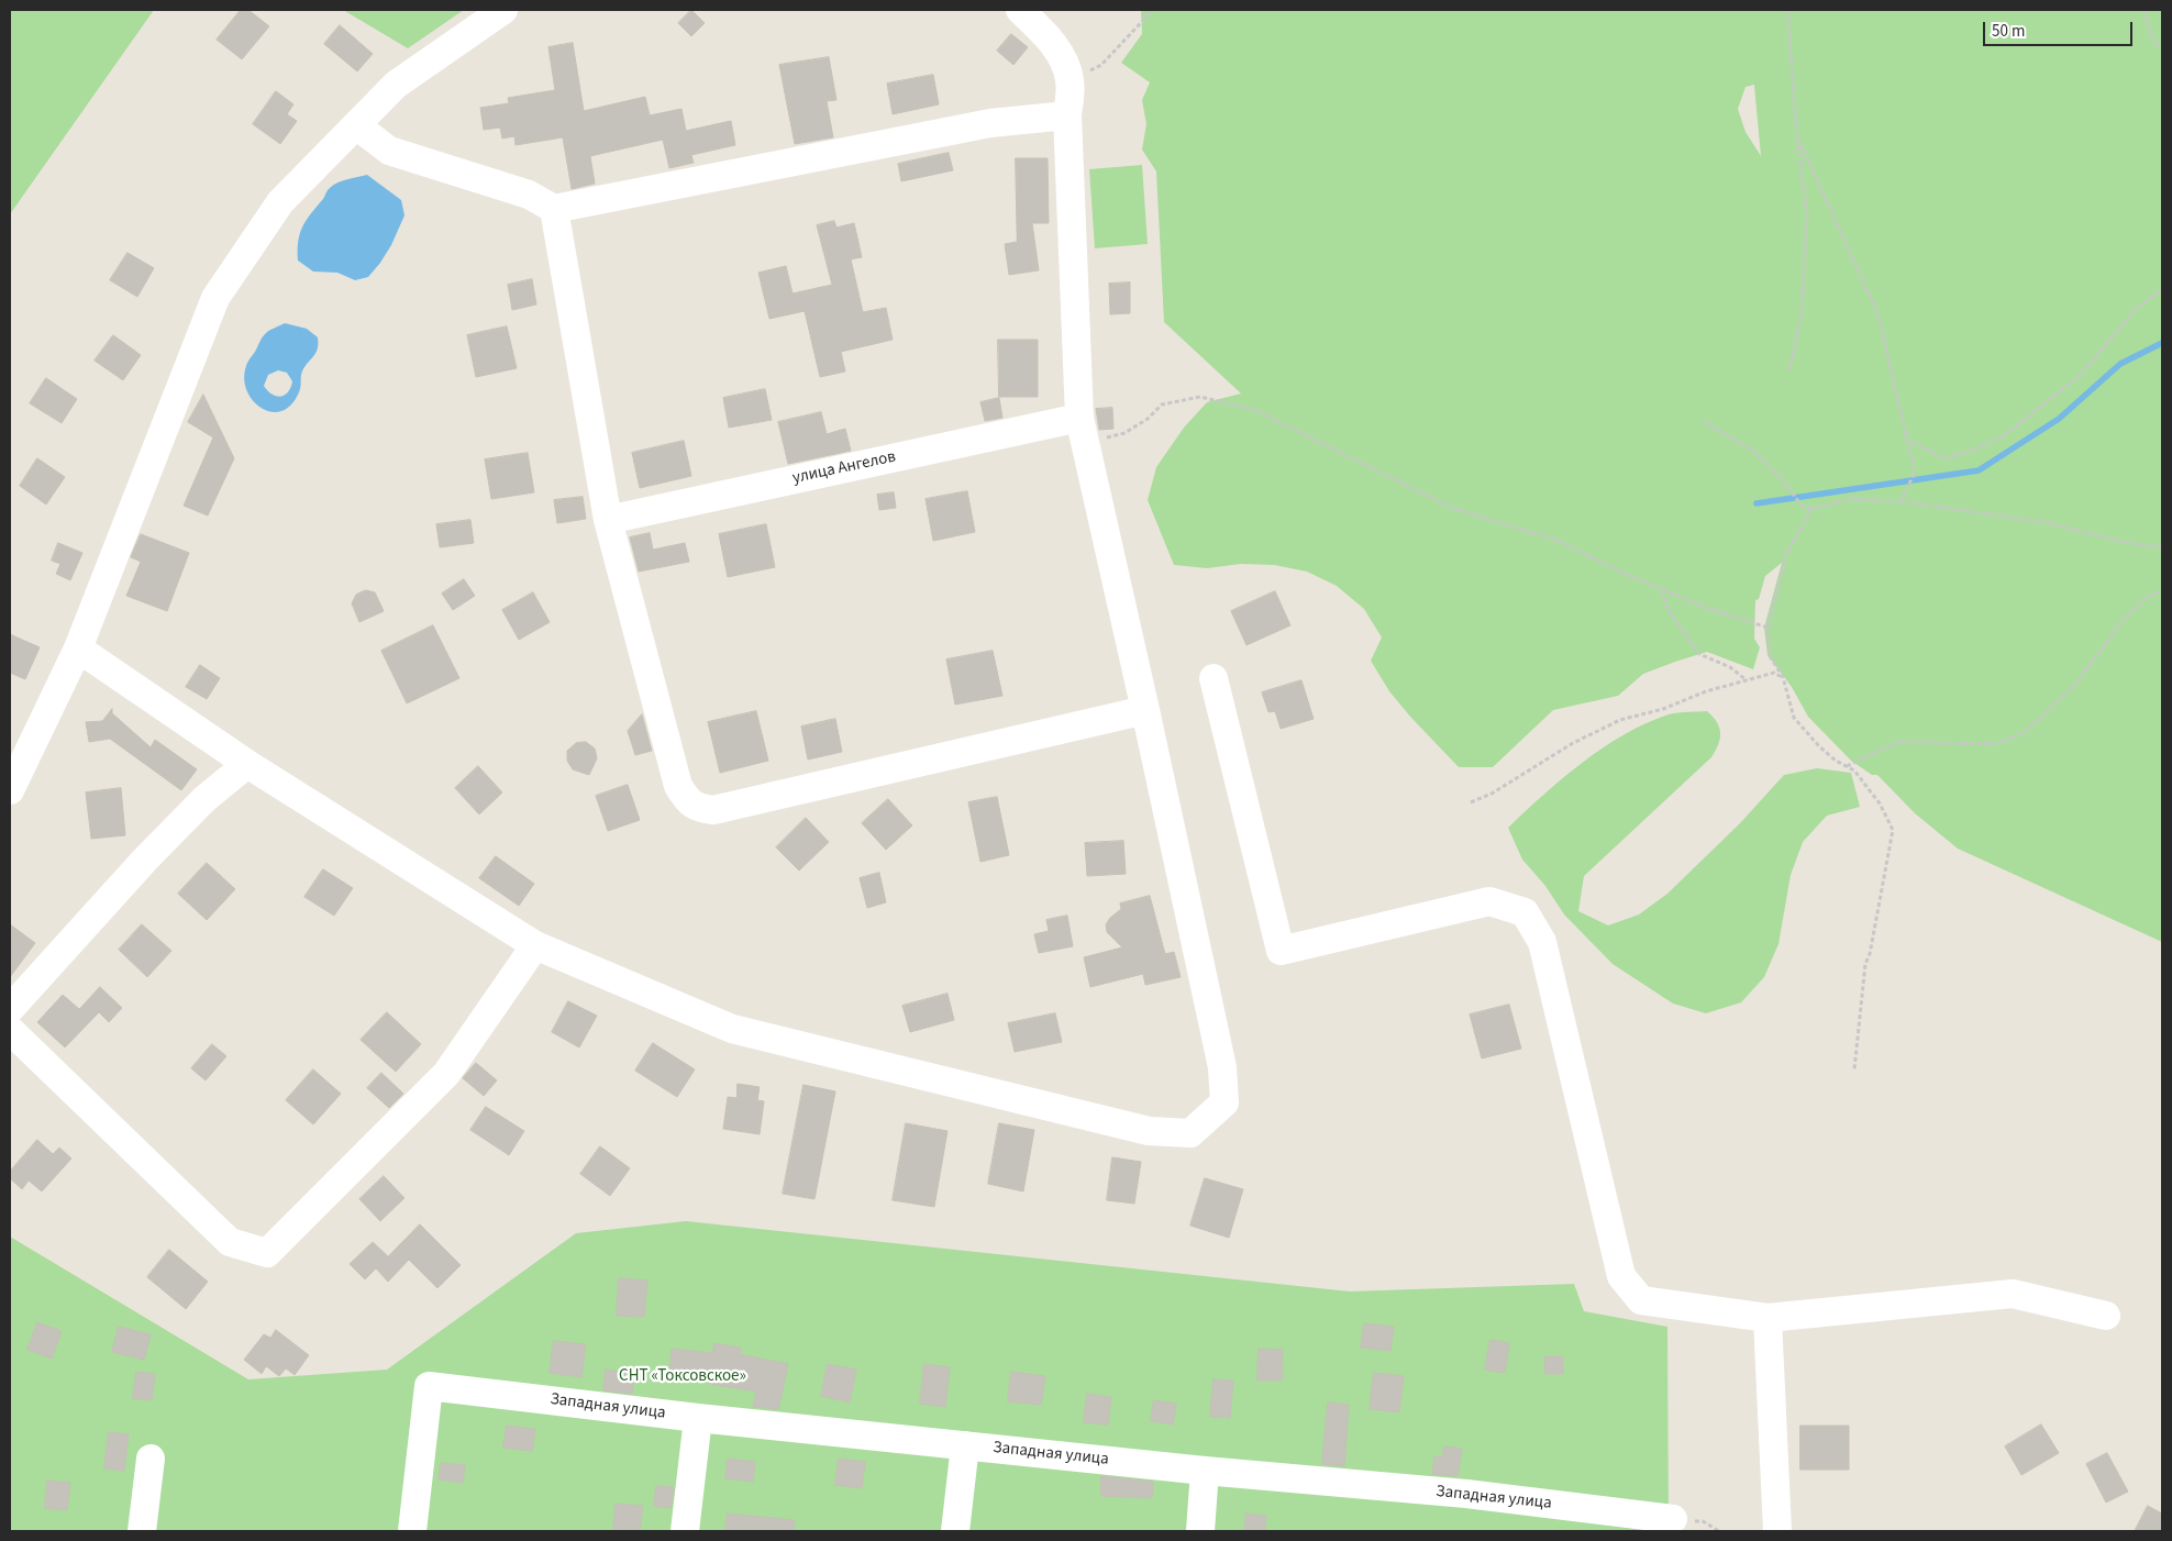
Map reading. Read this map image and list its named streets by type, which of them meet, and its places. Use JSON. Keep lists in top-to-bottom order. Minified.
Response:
{"streets":{"street":["улица Ангелов","Западная улица"]},"parks":["СНТ «Токсовское»"],"scale_bar":"50 m"}
